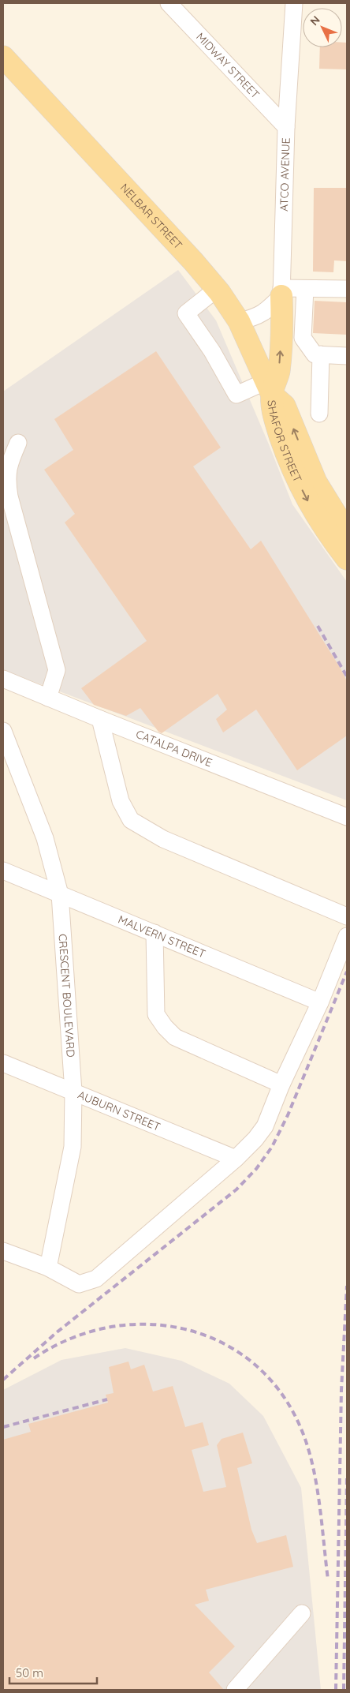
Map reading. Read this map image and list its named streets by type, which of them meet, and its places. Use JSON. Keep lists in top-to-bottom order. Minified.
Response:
{"streets":{"main road":["NELBAR STREET","SHAFOR STREET"],"street":["MIDWAY STREET","ATCO AVENUE","CATALPA DRIVE","MALVERN STREET","CRESCENT BOULEVARD","AUBURN STREET"]},"crossings":[["MIDWAY STREET","ATCO AVENUE"],["NELBAR STREET","SHAFOR STREET"],["MALVERN STREET","CRESCENT BOULEVARD"],["CRESCENT BOULEVARD","AUBURN STREET"]],"scale_bar":"50 m","north":"top left"}
